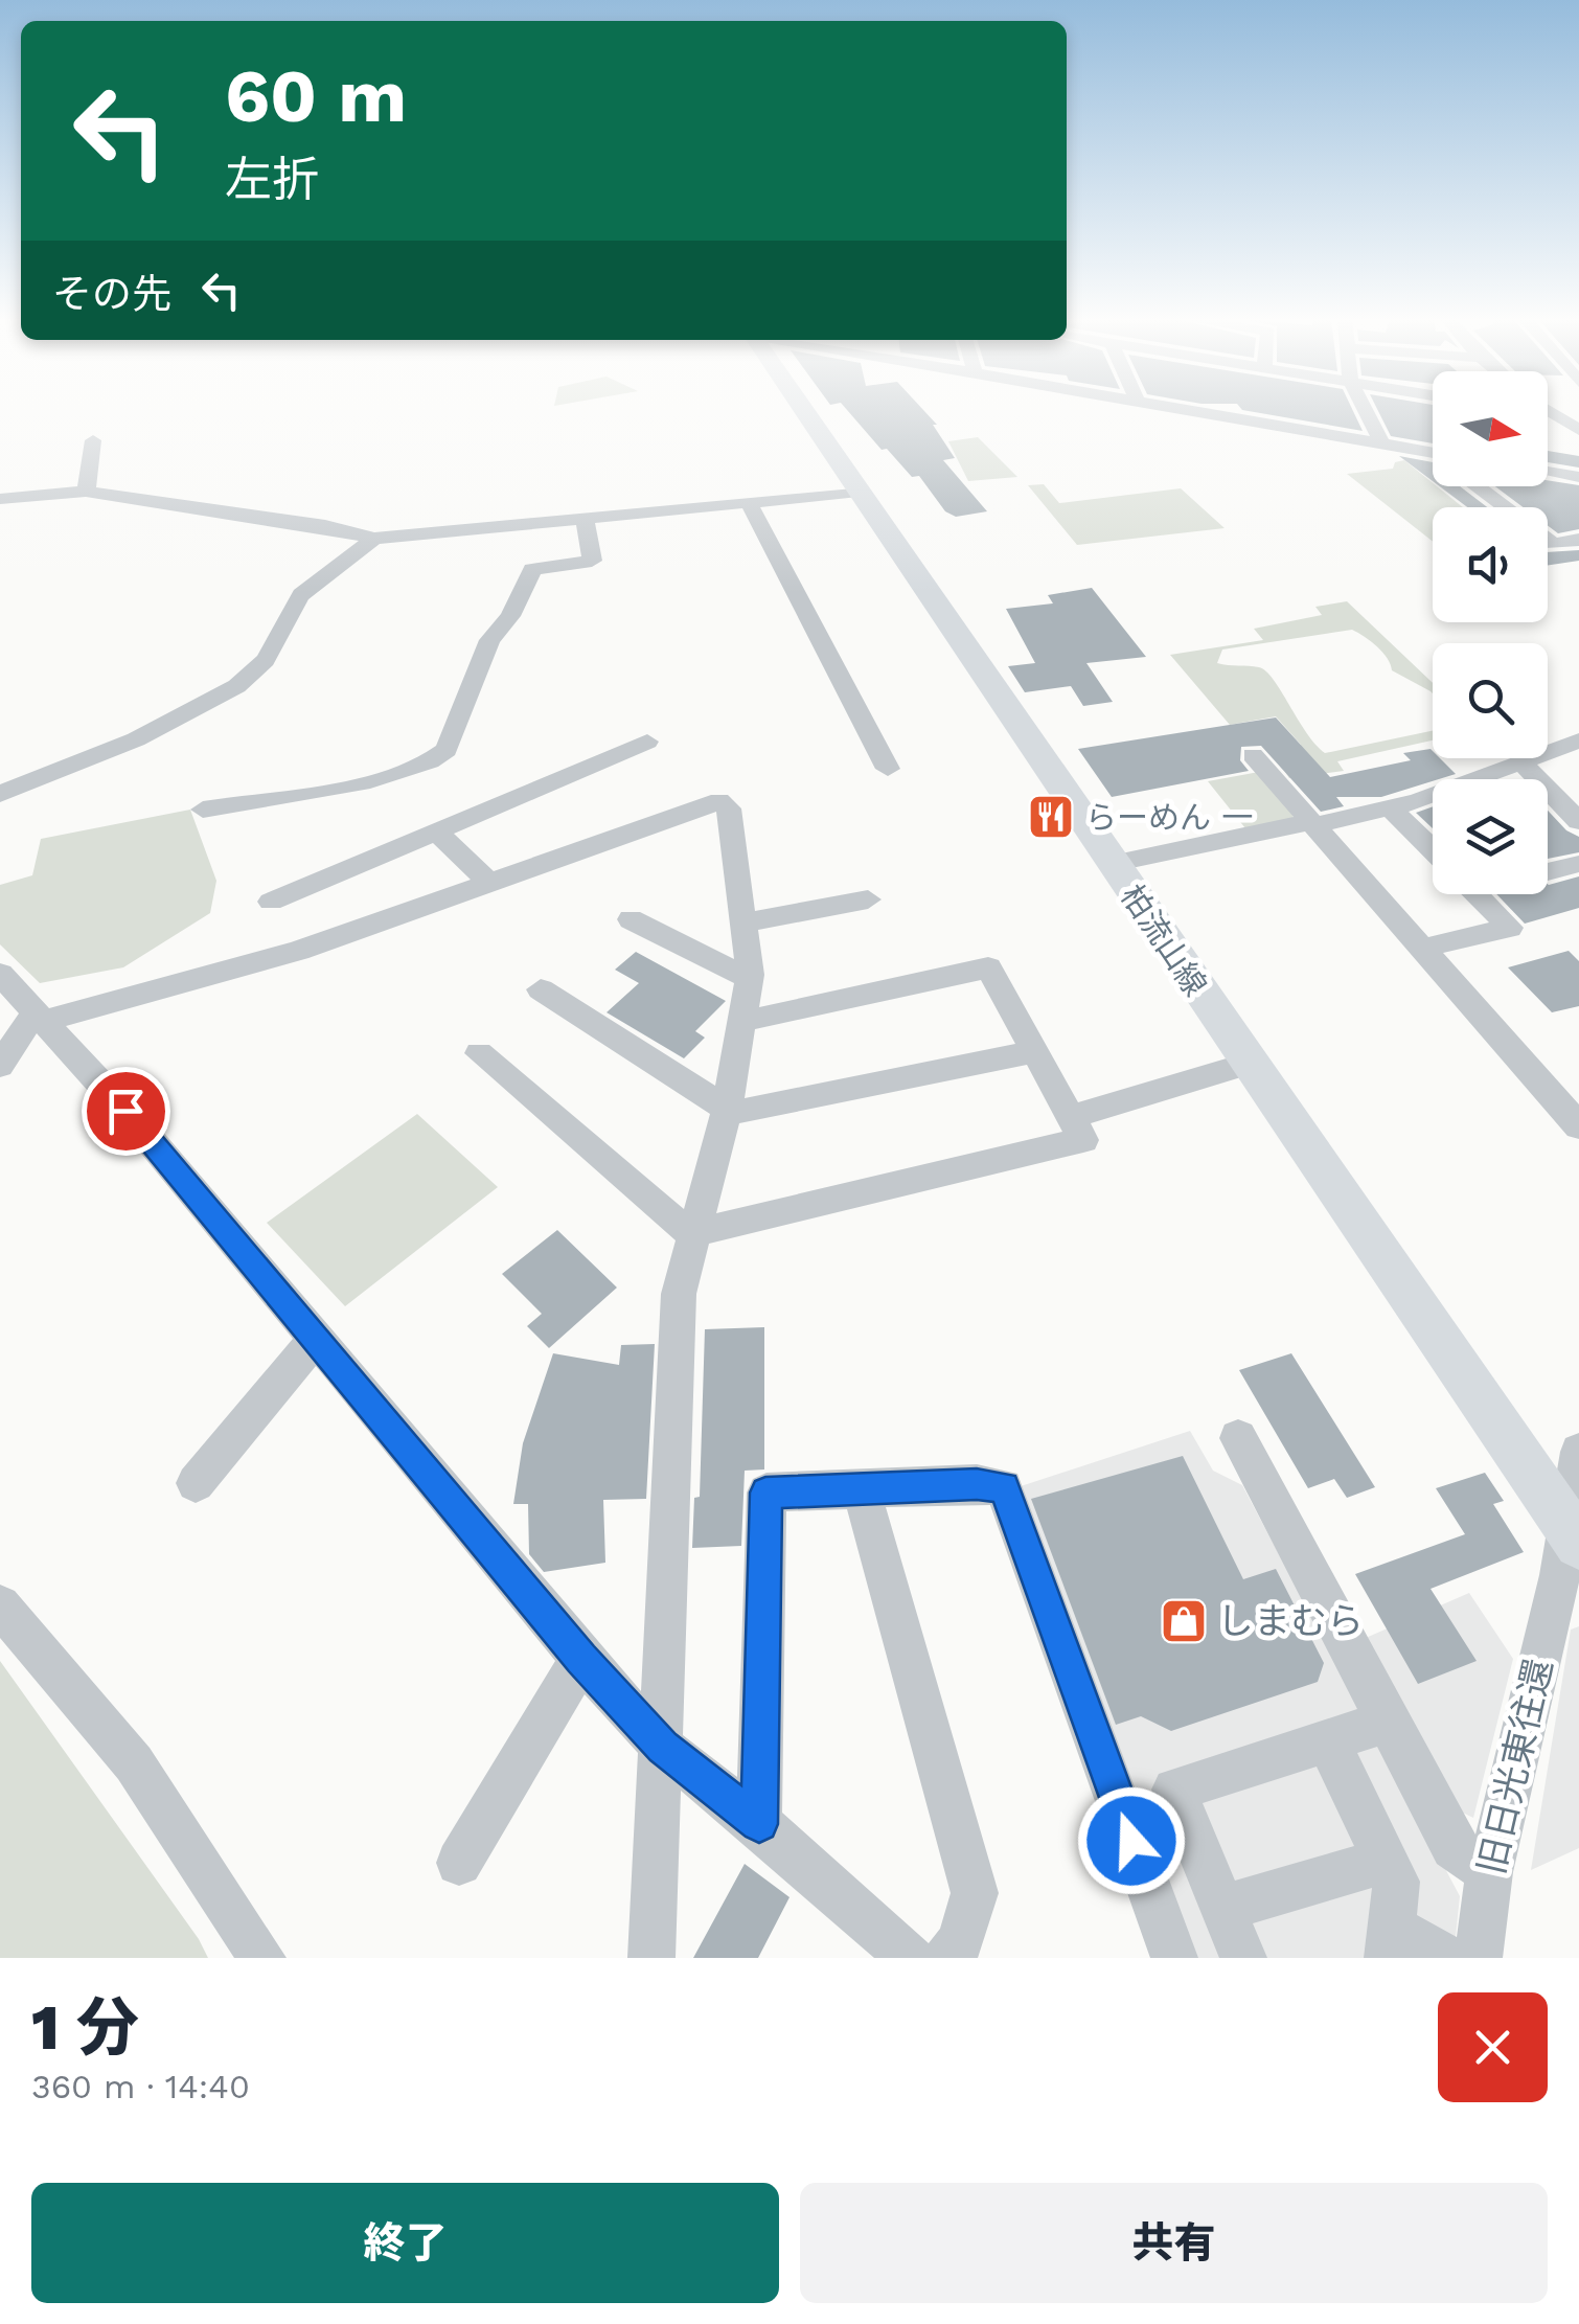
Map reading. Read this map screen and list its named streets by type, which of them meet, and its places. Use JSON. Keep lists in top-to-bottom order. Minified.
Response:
{"streets":{"main road":["柏流山線"],"street":["旧日光東往還"]},"crossings":[["柏流山線","旧日光東往還"]],"places":{"restaurant":["らーめん 一"],"shop":["しまむら"]},"north":"right","page":{"turn":["60 m","左折"],"then":"その先","heading":["1 分","360 m · 14:40"],"buttons":["終了","共有"]}}
